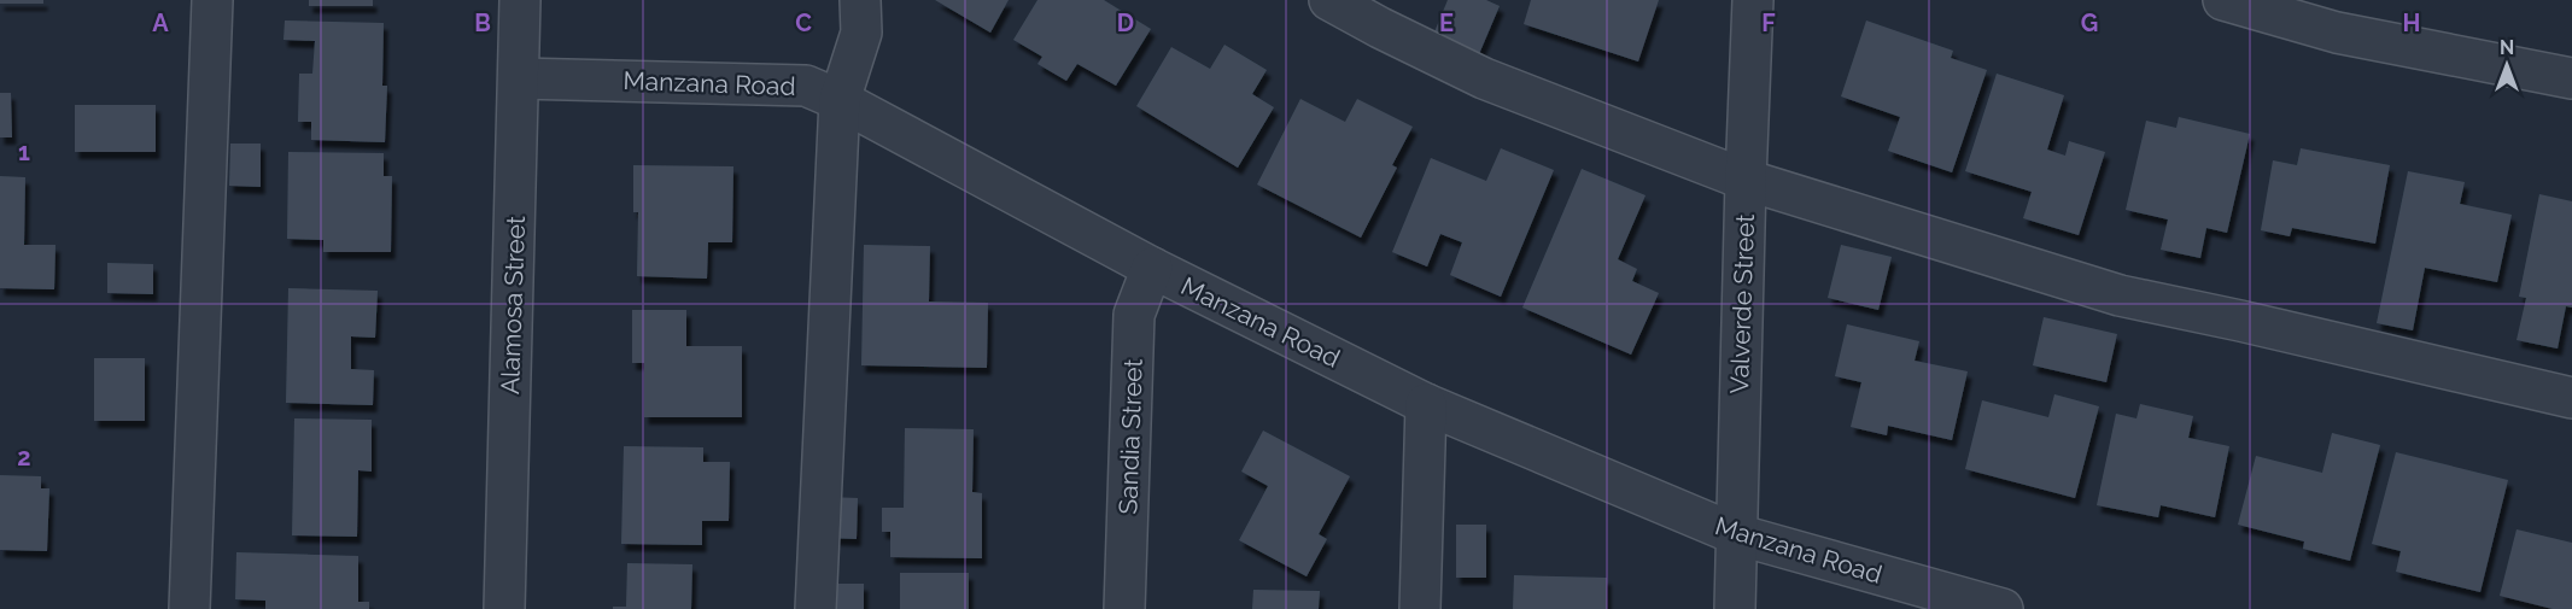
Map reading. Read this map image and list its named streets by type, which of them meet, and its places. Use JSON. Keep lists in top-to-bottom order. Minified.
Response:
{"streets":{"street":["Manzana Road","Valverde Street","Alamosa Street","Sandia Street"]},"crossings":[["Manzana Road","Valverde Street"],["Manzana Road","Alamosa Street"],["Manzana Road","Sandia Street"]],"north":"top","grid":{"columns":["A","B","C","D","E","F","G","H"],"rows":["1","2"]}}
